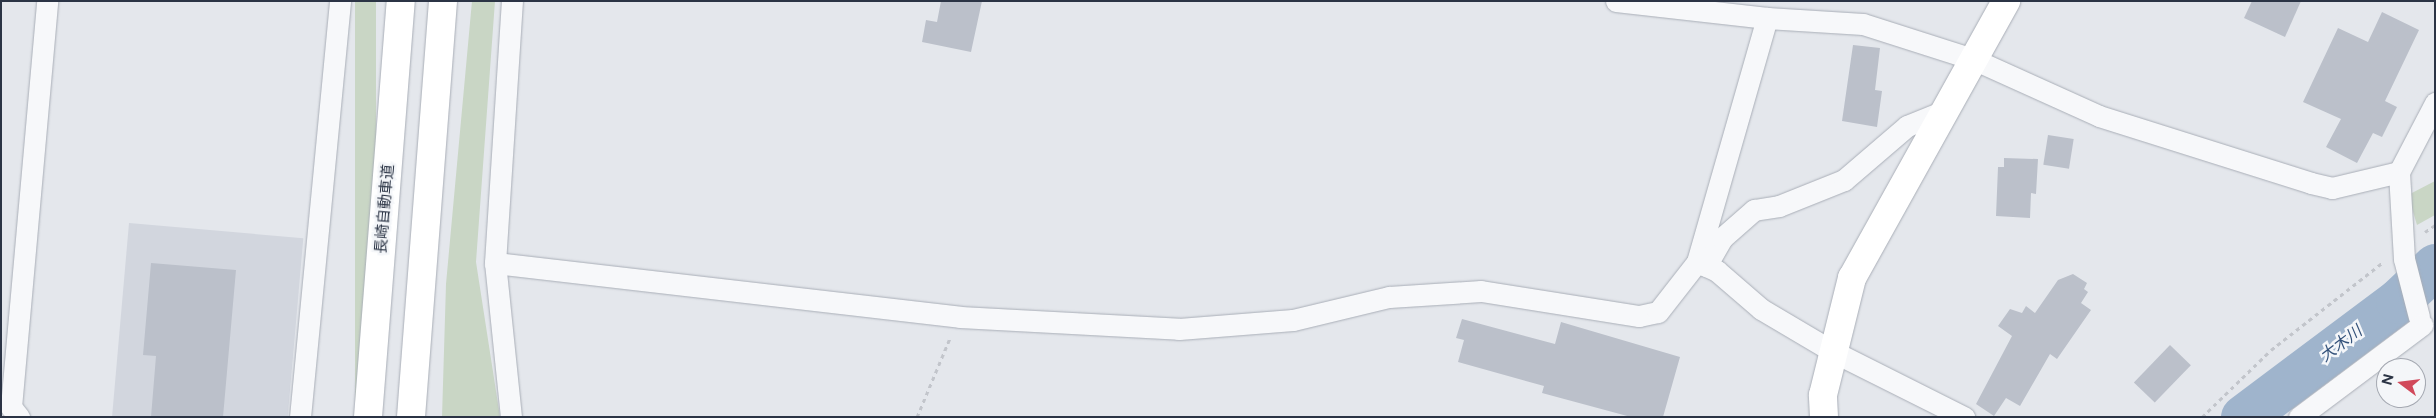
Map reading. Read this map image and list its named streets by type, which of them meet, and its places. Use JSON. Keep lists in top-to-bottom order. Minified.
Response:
{"streets":{"main road":["長崎自動車道"]},"water":["大木川"],"north":"left"}
